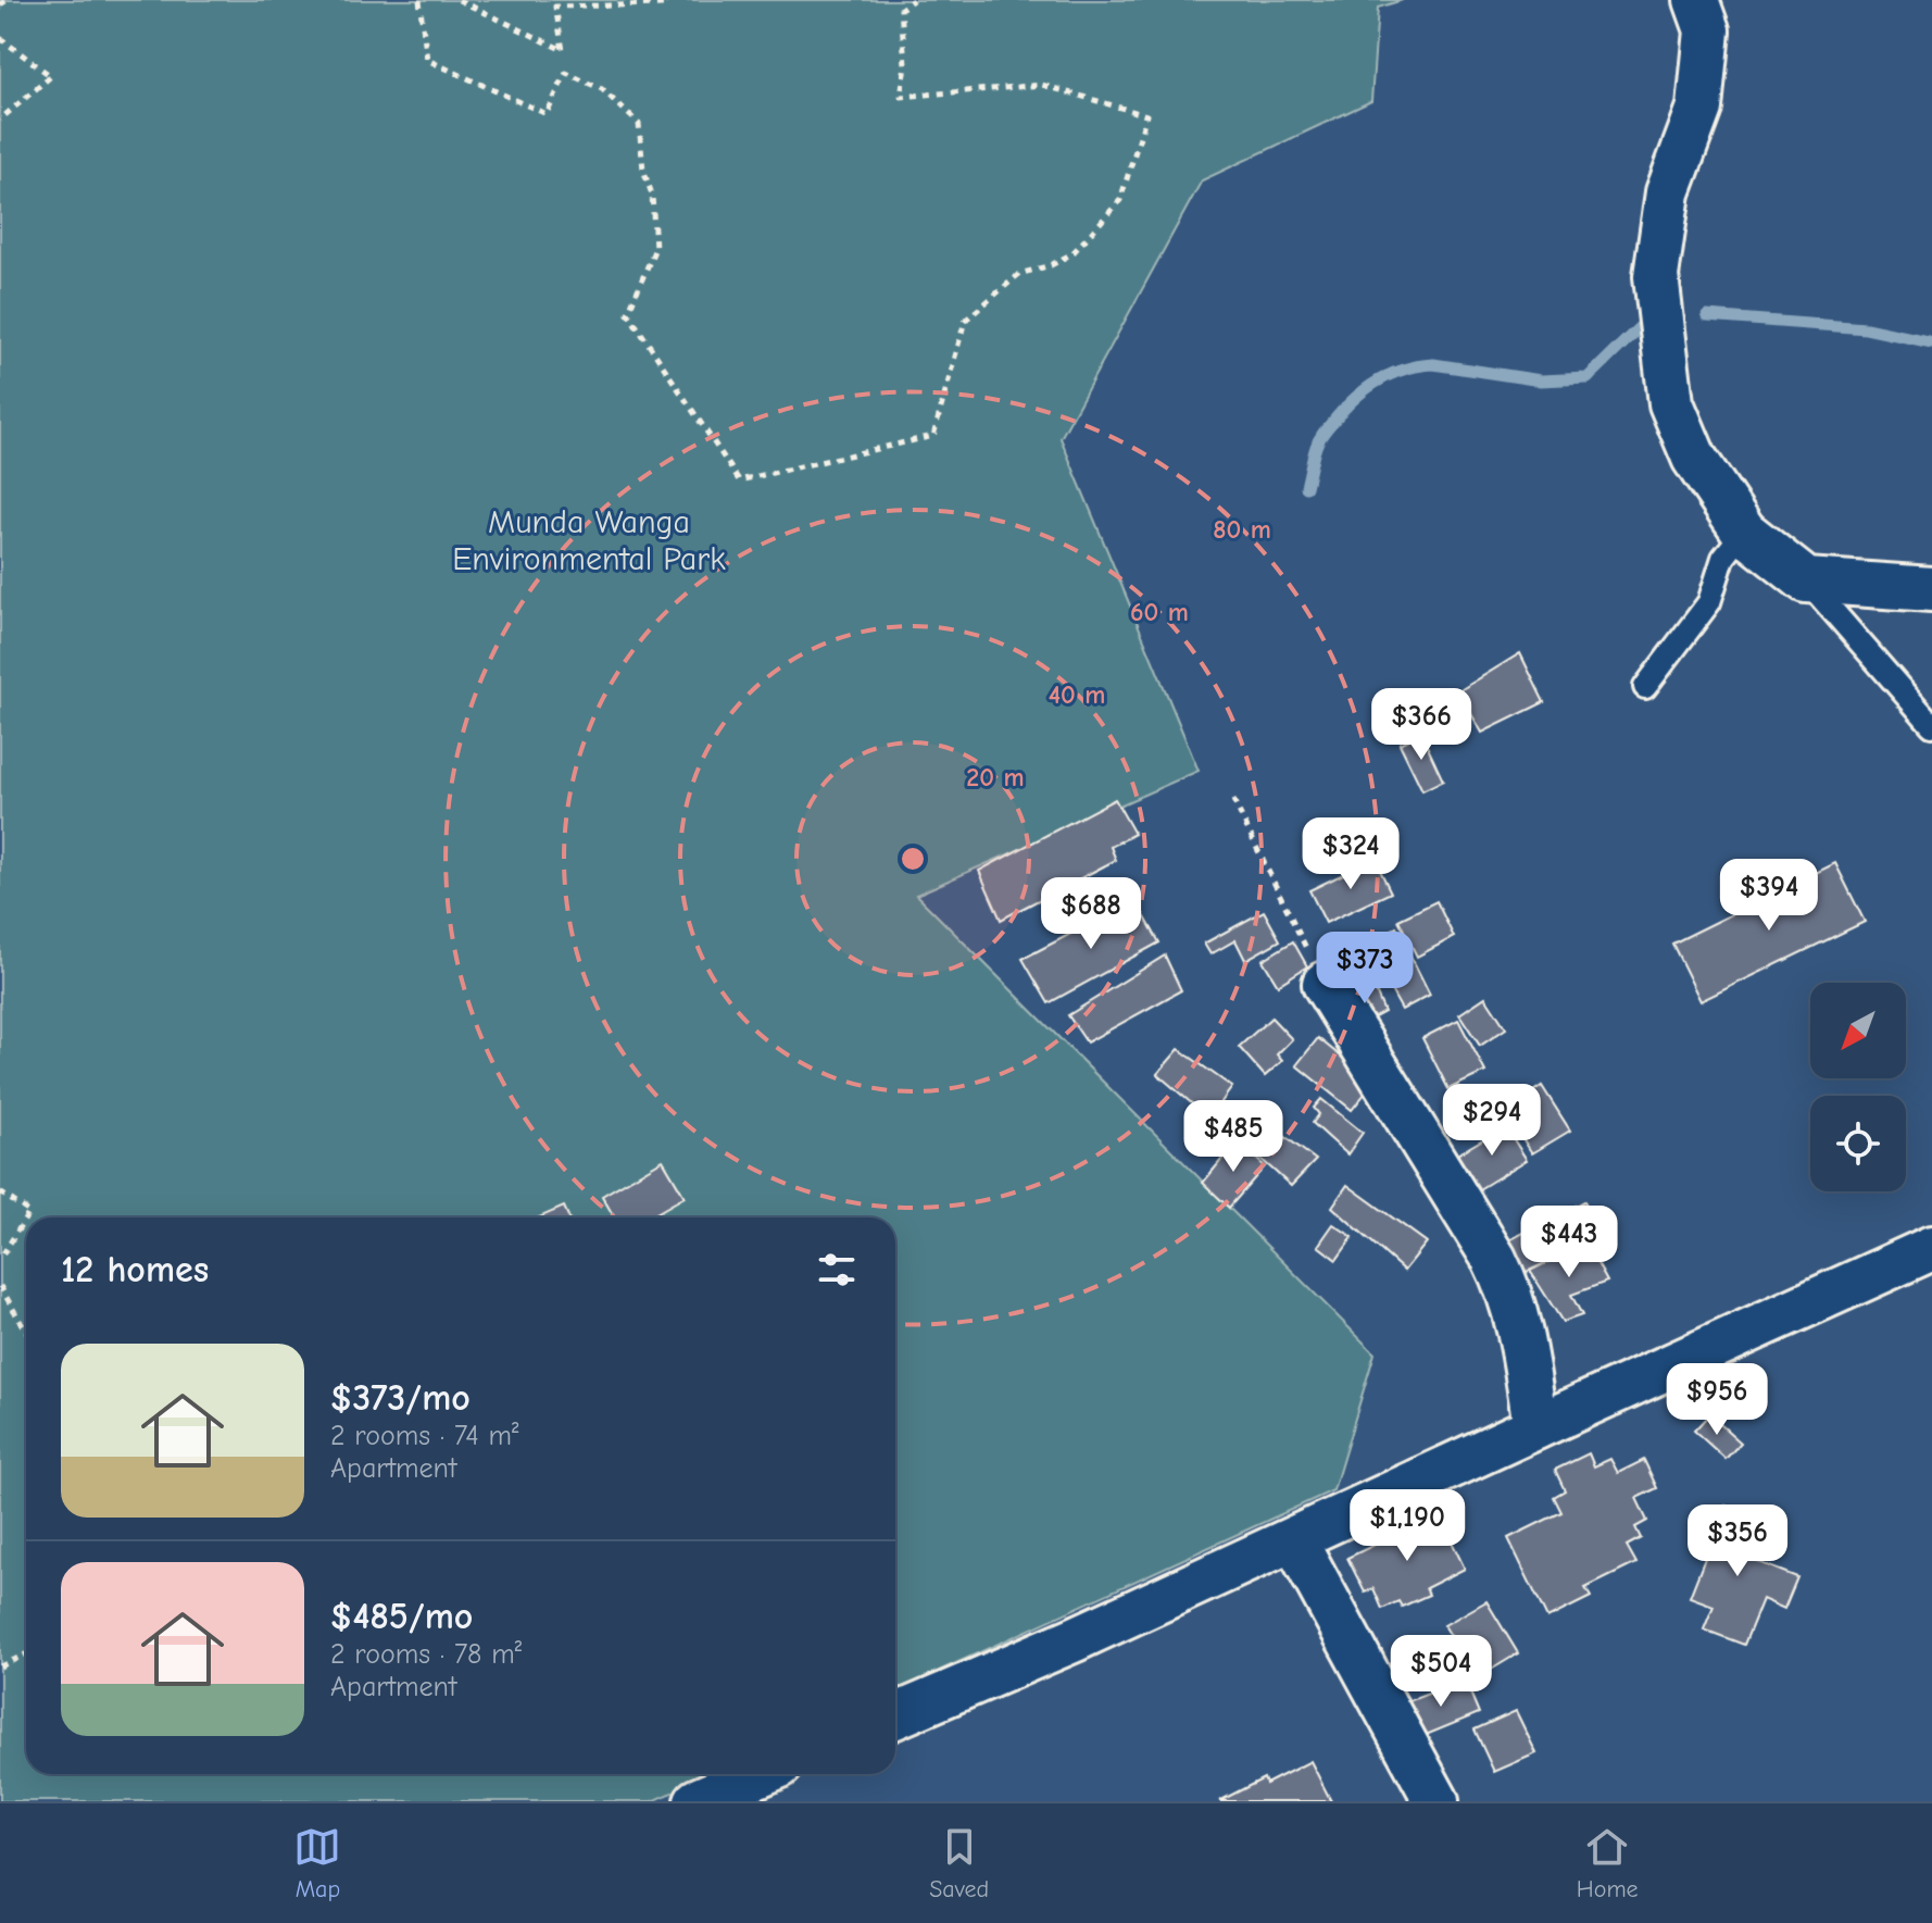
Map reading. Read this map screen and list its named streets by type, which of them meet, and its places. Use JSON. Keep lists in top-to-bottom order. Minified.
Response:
{"parks":["Munda Wanga Environmental Park"],"north":"bottom left","page":{"price":["$366","$324","$394","$688","$373","$294","$485","$443","$956","$1,190","$356","$504"],"heading":"12 homes","list":[{"name":"$373/mo","note":"2 rooms · 74 m² · Apartment"},{"name":"$485/mo","note":"2 rooms · 78 m² · Apartment"}],"tabs":["Map","Saved","Home"]},"rings":["80 m","60 m","40 m","20 m"]}
